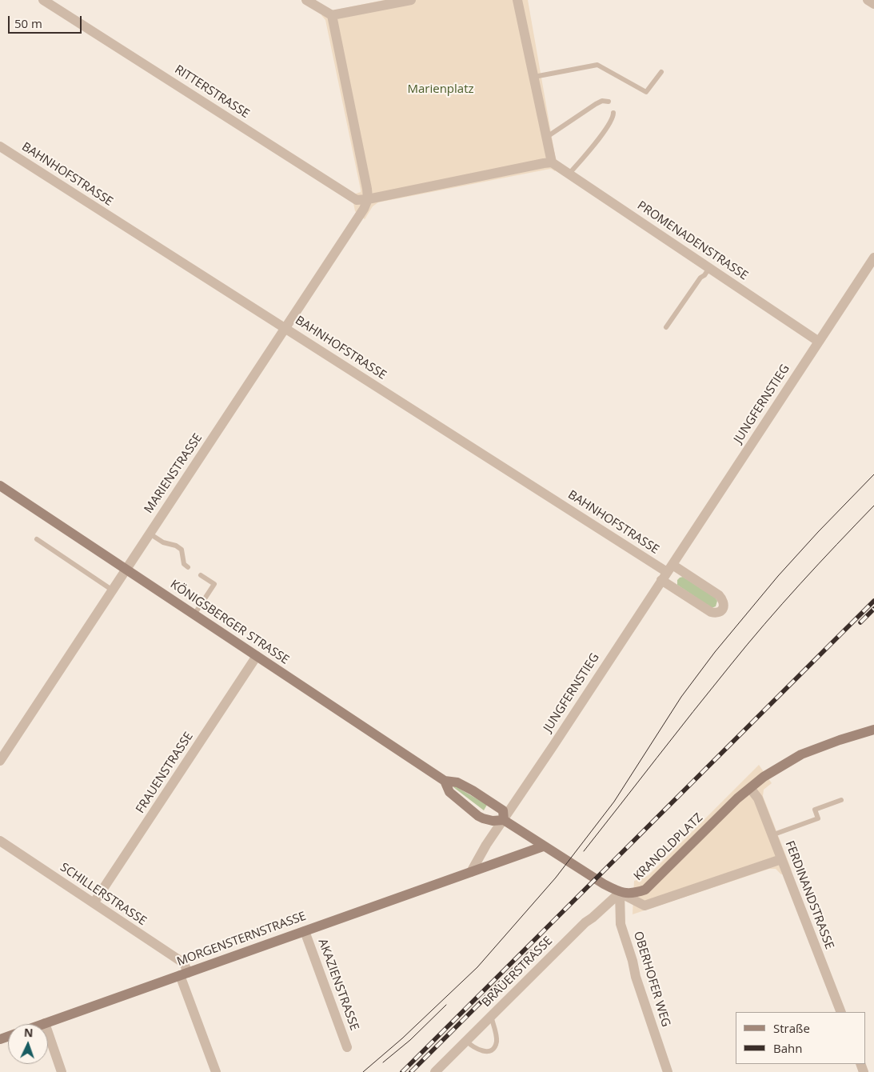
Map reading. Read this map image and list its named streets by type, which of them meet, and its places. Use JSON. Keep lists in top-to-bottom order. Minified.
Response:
{"streets":{"main road":["KÖNIGSBERGER STRASSE","KRANOLDPLATZ","MORGENSTERNSTRASSE"],"street":["RITTERSTRASSE","BAHNHOFSTRASSE","PROMENADENSTRASSE","JUNGFERNSTIEG","MARIENSTRASSE","FRAUENSTRASSE","SCHILLERSTRASSE","FERDINANDSTRASSE","BRAUERSTRASSE","OBERHOFER WEG","AKAZIENSTRASSE"]},"crossings":[["RITTERSTRASSE","MARIENSTRASSE"],["BAHNHOFSTRASSE","JUNGFERNSTIEG"],["BAHNHOFSTRASSE","MARIENSTRASSE"],["PROMENADENSTRASSE","JUNGFERNSTIEG"],["JUNGFERNSTIEG","KÖNIGSBERGER STRASSE"],["MARIENSTRASSE","KÖNIGSBERGER STRASSE"],["KÖNIGSBERGER STRASSE","FRAUENSTRASSE"],["KÖNIGSBERGER STRASSE","KRANOLDPLATZ"],["KÖNIGSBERGER STRASSE","MORGENSTERNSTRASSE"],["KÖNIGSBERGER STRASSE","BRAUERSTRASSE"],["KÖNIGSBERGER STRASSE","OBERHOFER WEG"],["FRAUENSTRASSE","SCHILLERSTRASSE"],["KRANOLDPLATZ","FERDINANDSTRASSE"],["KRANOLDPLATZ","BRAUERSTRASSE"],["KRANOLDPLATZ","OBERHOFER WEG"],["SCHILLERSTRASSE","MORGENSTERNSTRASSE"],["MORGENSTERNSTRASSE","AKAZIENSTRASSE"],["BRAUERSTRASSE","OBERHOFER WEG"]],"parks":["Marienplatz"],"legend":["Straße","Bahn"],"scale_bar":"50 m","north":"top"}
